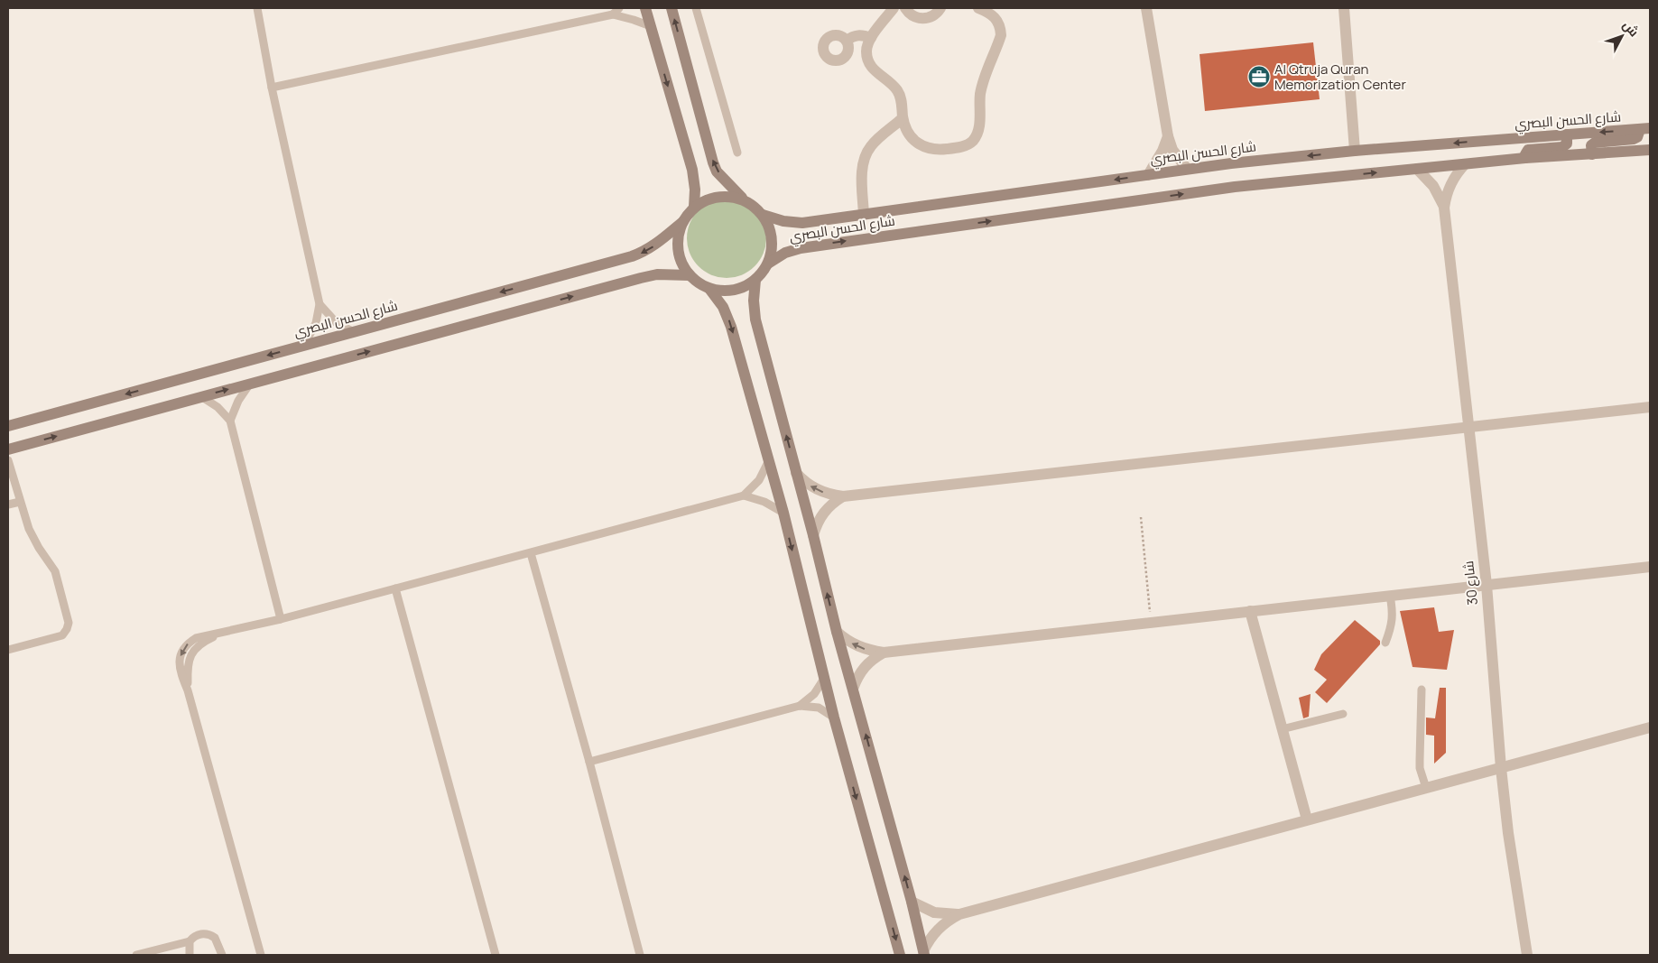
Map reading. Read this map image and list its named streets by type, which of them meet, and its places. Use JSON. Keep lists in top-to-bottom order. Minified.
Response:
{"streets":{"street":["شارع الحسن البصري","شارع 30"]},"crossings":[["شارع الحسن البصري","شارع 30"]],"places":{"office":["Al Qtruja Quran Memorization Center"]},"north":"top right"}
